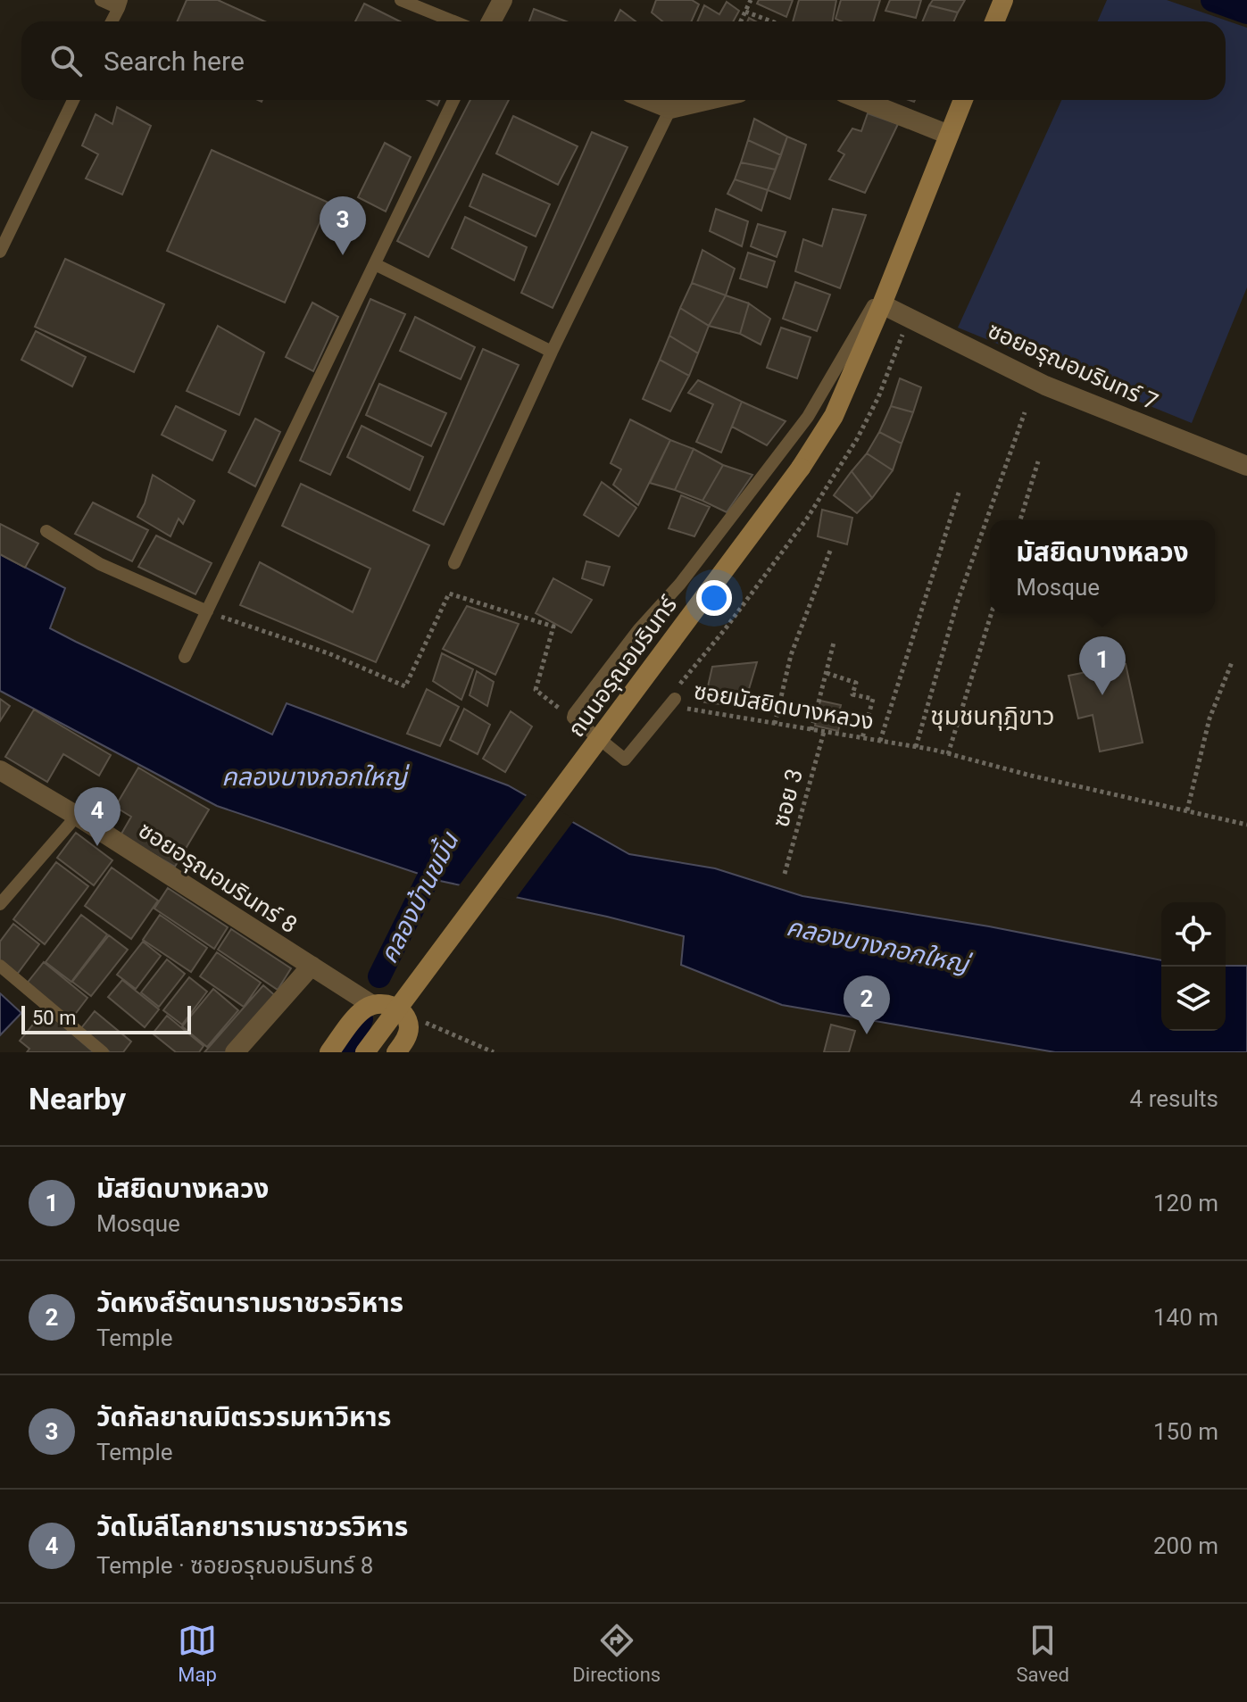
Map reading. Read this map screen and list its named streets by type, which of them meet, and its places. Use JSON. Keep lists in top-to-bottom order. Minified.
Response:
{"streets":{"main road":["ถนนอรุณอมรินทร์"],"street":["ซอยอรุณอมรินทร์ 7","ซอยอรุณอมรินทร์ 8"],"path":["ซอยมัสยิดบางหลวง","ซอย 3"]},"crossings":[["ซอยอรุณอมรินทร์ 7","ถนนอรุณอมรินทร์"],["ซอยอรุณอมรินทร์ 7","ซอยมัสยิดบางหลวง"],["ซอยมัสยิดบางหลวง","ซอย 3"]],"districts":["ชุมชนกุฎิขาว"],"water":["คลองบางกอกใหญ่","คลองบ้านขมิ้น"],"scale_bar":"50 m","page":{"search":"Search here","pins":["3","1","4","2"],"popup":["มัสยิดบางหลวง","Mosque"],"scale":"50 m","heading":["Nearby","4 results"],"list":[{"mark":"1","name":"มัสยิดบางหลวง","note":"Mosque","value":"120 m"},{"mark":"2","name":"วัดหงส์รัตนารามราชวรวิหาร","note":"Temple","value":"140 m"},{"mark":"3","name":"วัดกัลยาณมิตรวรมหาวิหาร","note":"Temple","value":"150 m"},{"mark":"4","name":"วัดโมลีโลกยารามราชวรวิหาร","note":"Temple · ซอยอรุณอมรินทร์ 8","value":"200 m"}],"nav":["Map","Directions","Saved"]}}
